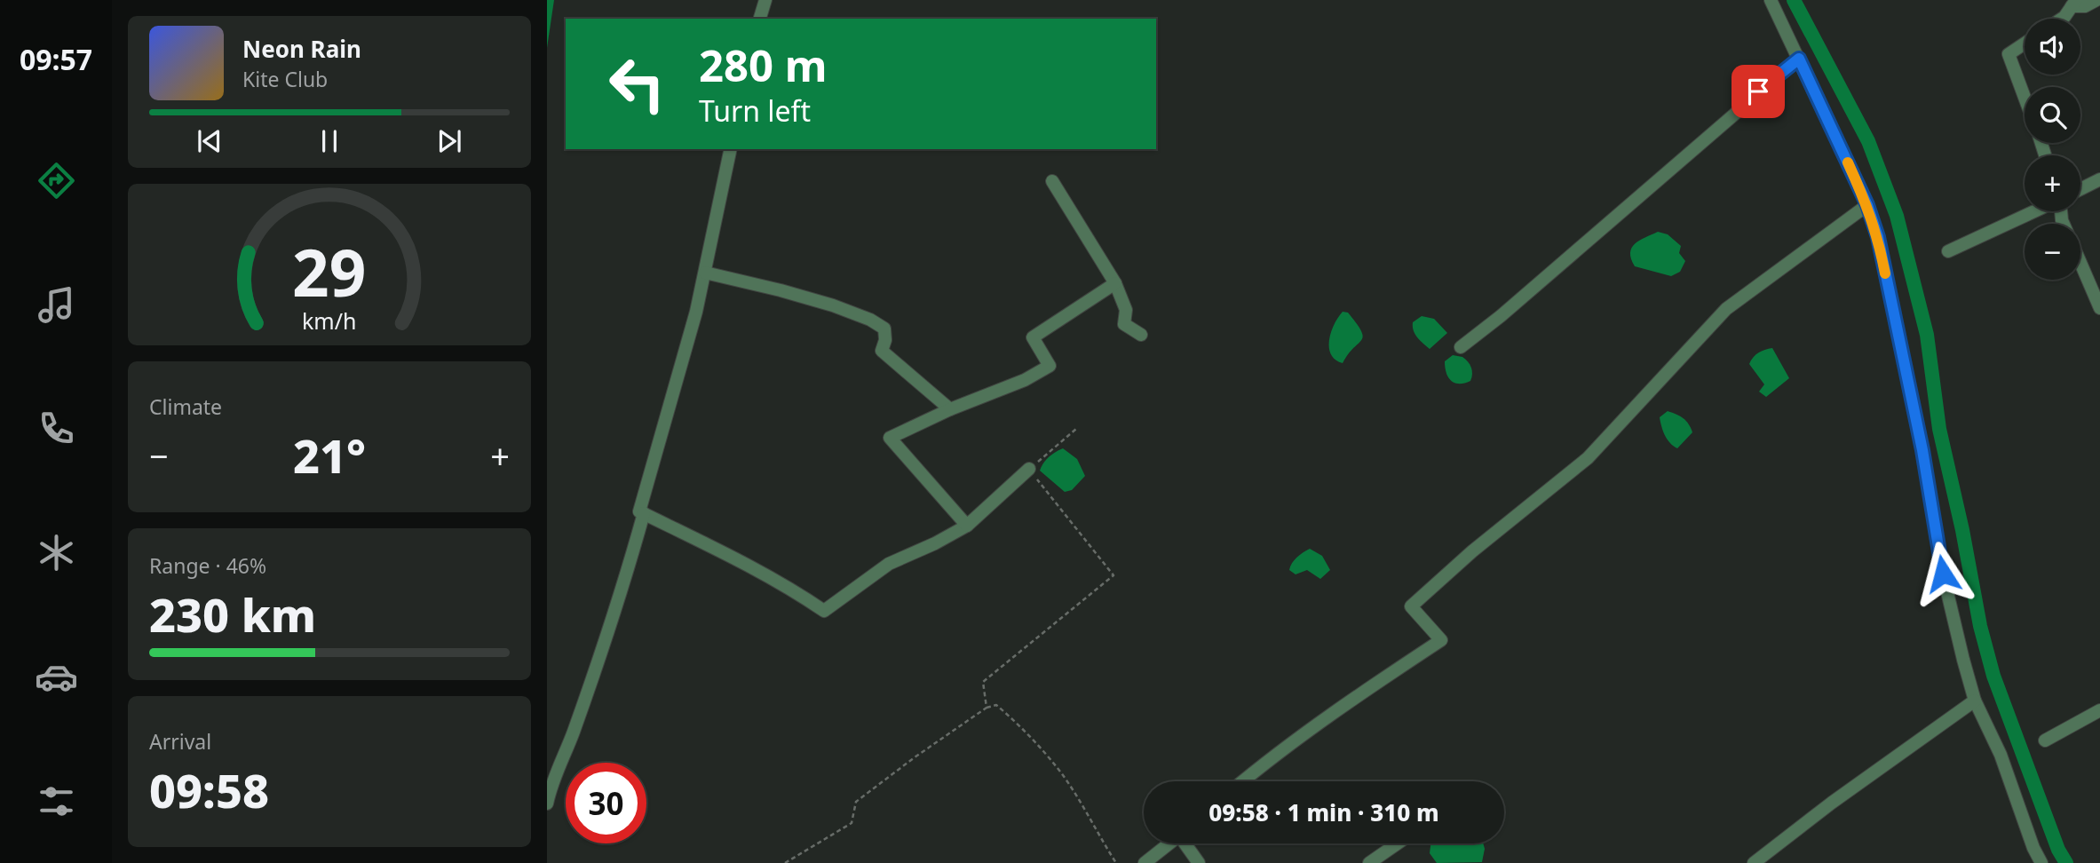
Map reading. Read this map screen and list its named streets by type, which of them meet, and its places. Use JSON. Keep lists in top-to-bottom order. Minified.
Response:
{"page":{"tabs":"09:57","map_buttons":["+","−"],"turn":["280 m","Turn left"],"song":["Neon Rain","Kite Club"],"tile":["Climate",["Range · 46%","230 km"],["Arrival","09:58"]],"heat":["−","21°","+"],"limit":"30","trip":"09:58 · 1 min · 310 m","gauge":["29","km/h"]}}
